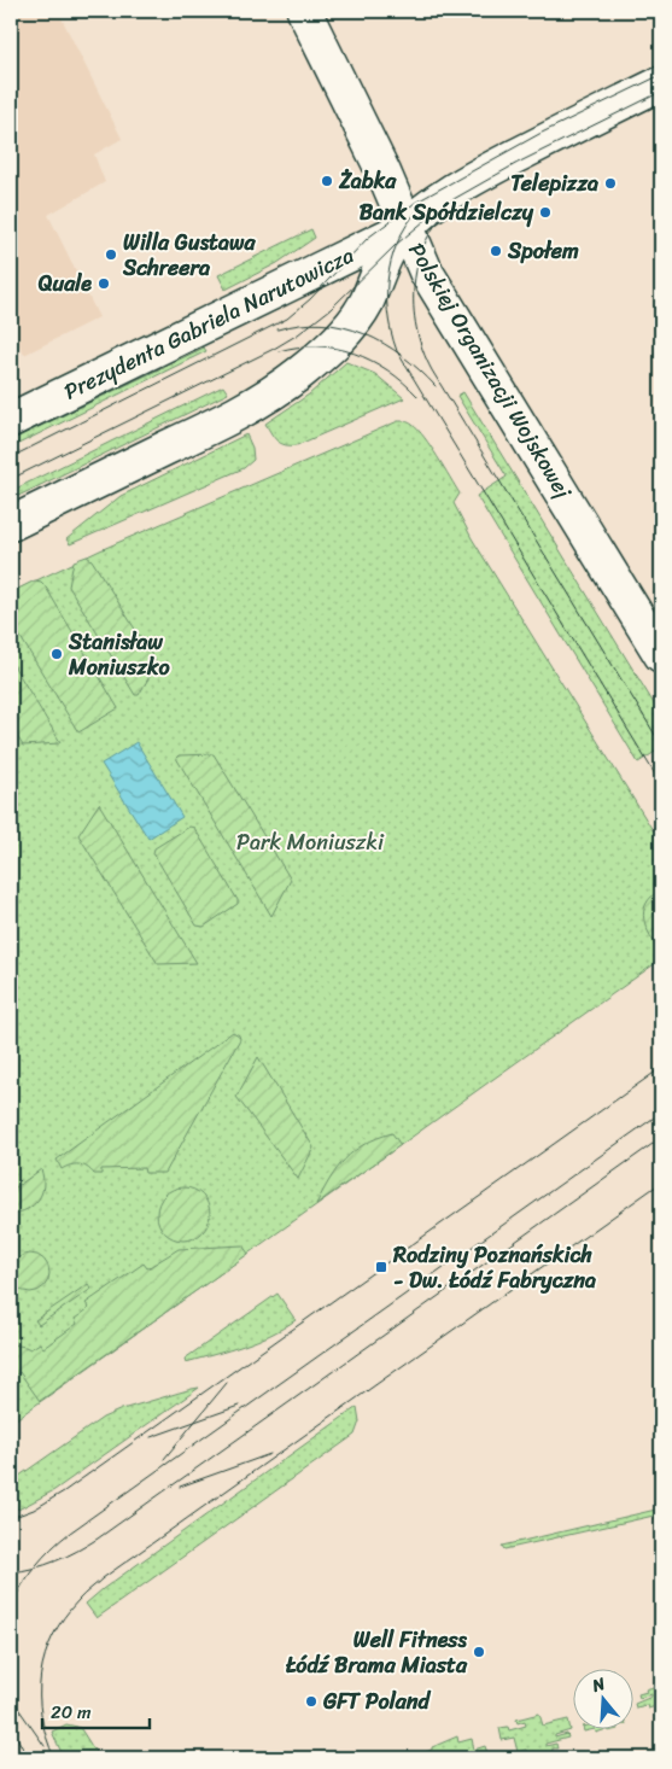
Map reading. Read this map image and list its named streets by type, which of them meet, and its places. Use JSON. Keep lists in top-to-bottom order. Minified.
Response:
{"streets":{"street":["Prezydenta Gabriela Narutowicza","Polskiej Organizacji Wojskowej"]},"crossings":[["Prezydenta Gabriela Narutowicza","Polskiej Organizacji Wojskowej"]],"parks":["Park Moniuszki"],"places":{"other":["Żabka","Telepizza","Bank Spółdzielczy","Społem","Willa Gustawa Schreera","Quale","Stanisław Moniuszko","Well Fitness Łódź Brama Miasta","GFT Poland"],"transit":["Rodziny Poznańskich - Dw. Łódź Fabryczna"]},"scale_bar":"20 m","north":"top"}
